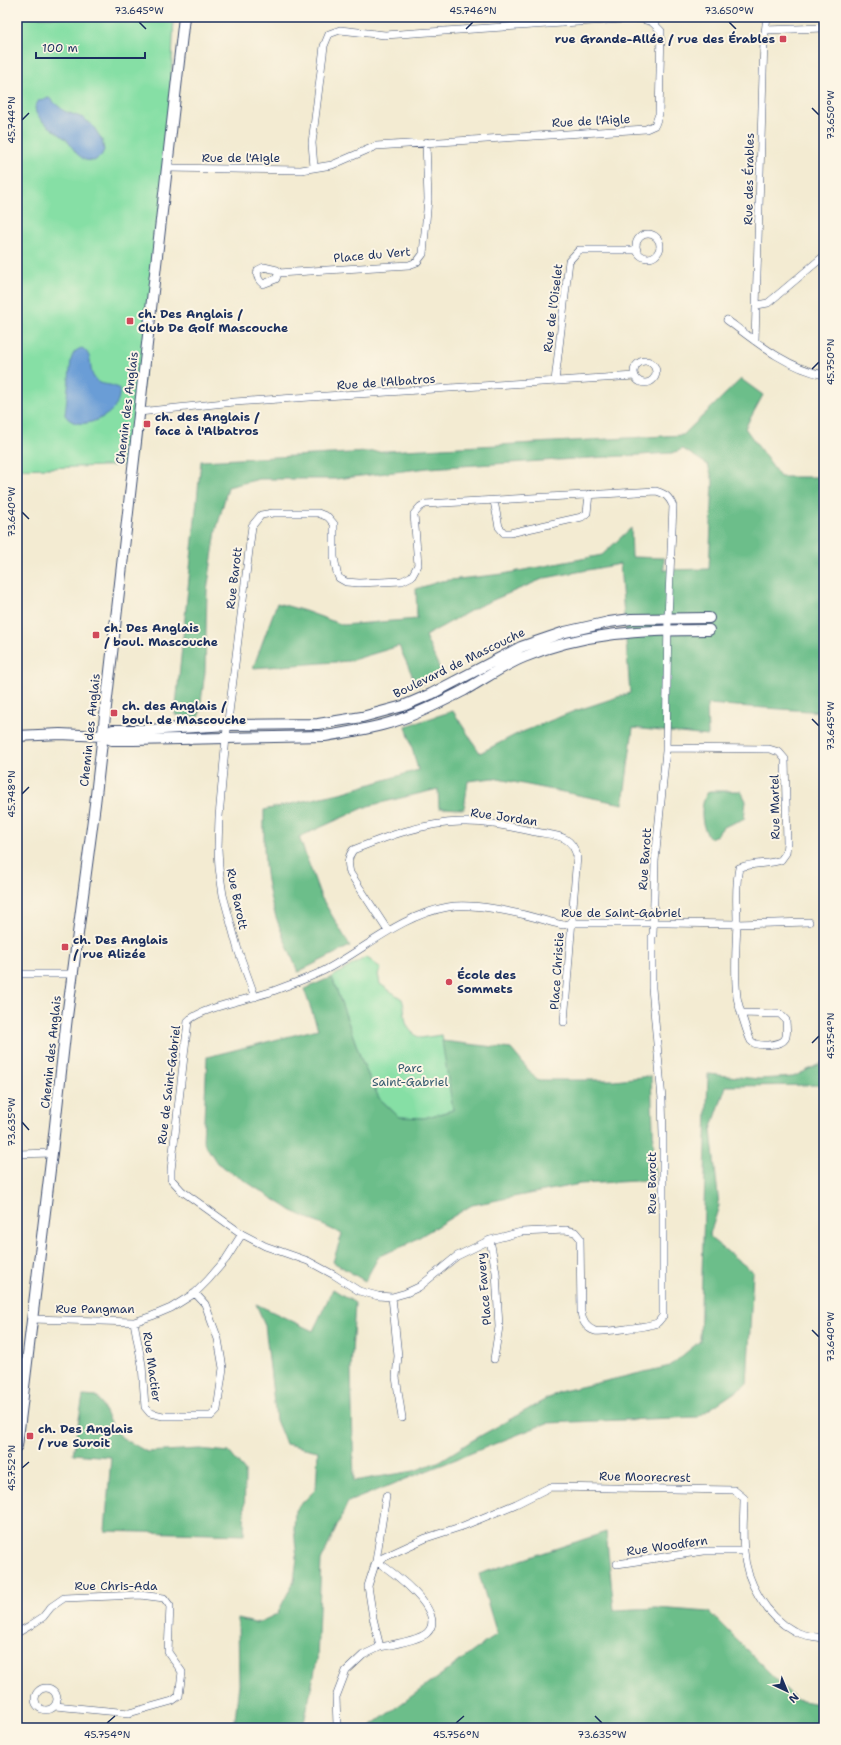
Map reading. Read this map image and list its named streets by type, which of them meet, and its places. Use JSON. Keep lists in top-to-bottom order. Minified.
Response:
{"streets":{"street":["Rue de l'Aigle","Rue des Érables","Place du Vert","Rue de l'Oiselet","Rue de l'Albatros","Chemin des Anglais","Rue Barott","Boulevard de Mascouche","Rue Martel","Rue Jordan","Rue de Saint-Gabriel","Place Christie","Place Favery","Rue Pangman","Rue Mactier","Rue Moorecrest","Rue Woodfern","Rue Chris-Ada"]},"crossings":[["Rue de l'Aigle","Place du Vert"],["Rue de l'Aigle","Chemin des Anglais"],["Rue de l'Oiselet","Rue de l'Albatros"],["Rue de l'Albatros","Chemin des Anglais"],["Chemin des Anglais","Boulevard de Mascouche"],["Chemin des Anglais","Rue Pangman"],["Rue Barott","Boulevard de Mascouche"],["Rue Barott","Rue Martel"],["Rue Barott","Rue de Saint-Gabriel"],["Rue Martel","Rue de Saint-Gabriel"],["Rue Jordan","Rue de Saint-Gabriel"],["Rue Jordan","Place Christie"],["Rue de Saint-Gabriel","Place Christie"],["Rue de Saint-Gabriel","Place Favery"],["Rue de Saint-Gabriel","Rue Pangman"],["Rue Pangman","Rue Mactier"],["Rue Moorecrest","Rue Woodfern"]],"parks":["Parc Saint-Gabriel"],"places":{"transit":["rue Grande-Allée / rue des Érables","ch. Des Anglais / Club De Golf Mascouche","ch. des Anglais / face à l'Albatros","ch. Des Anglais / boul. Mascouche","ch. des Anglais / boul. de Mascouche","ch. Des Anglais / rue Alizée","ch. Des Anglais / rue Suroit"],"other":["École des Sommets"]},"scale_bar":"100 m","north":"bottom right","coordinates":["73.645°W","45.746°N","73.650°W","45.744°N","45.750°N","73.640°W","45.748°N","45.754°N","73.635°W","45.752°N","45.756°N"]}
